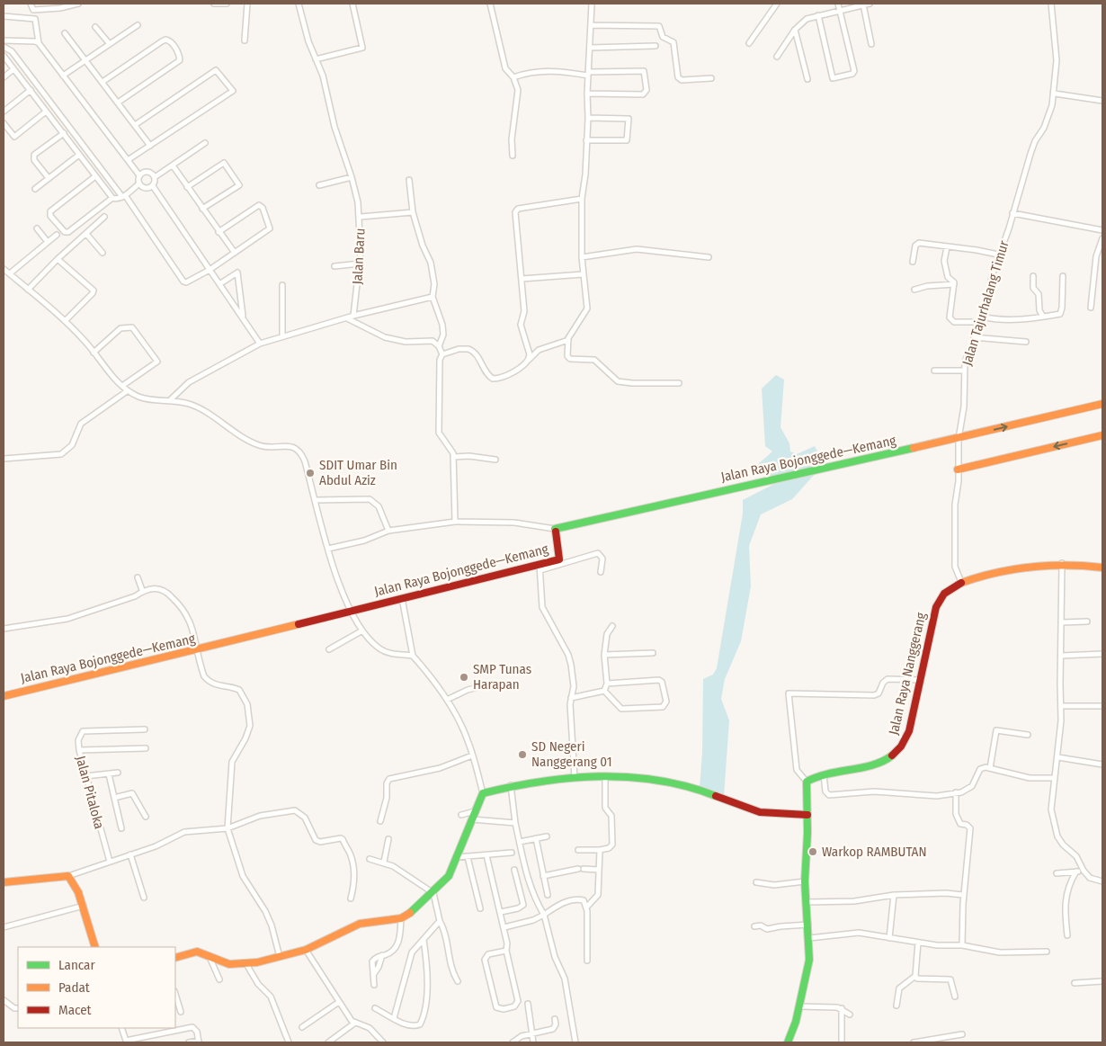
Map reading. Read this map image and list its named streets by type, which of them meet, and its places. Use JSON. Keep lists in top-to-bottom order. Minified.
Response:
{"streets":{"main road":["Jalan Raya Bojonggede—Kemang","Jalan Raya Nanggerang"],"street":["Jalan Baru","Jalan Tajurhalang Timur","Jalan Pitaloka"]},"crossings":[["Jalan Tajurhalang Timur","Jalan Raya Bojonggede—Kemang"],["Jalan Tajurhalang Timur","Jalan Raya Nanggerang"]],"places":["SDIT Umar Bin Abdul Aziz","SMP Tunas Harapan","SD Negeri Nanggerang 01","Warkop RAMBUTAN"],"legend":["Lancar","Padat","Macet"]}
